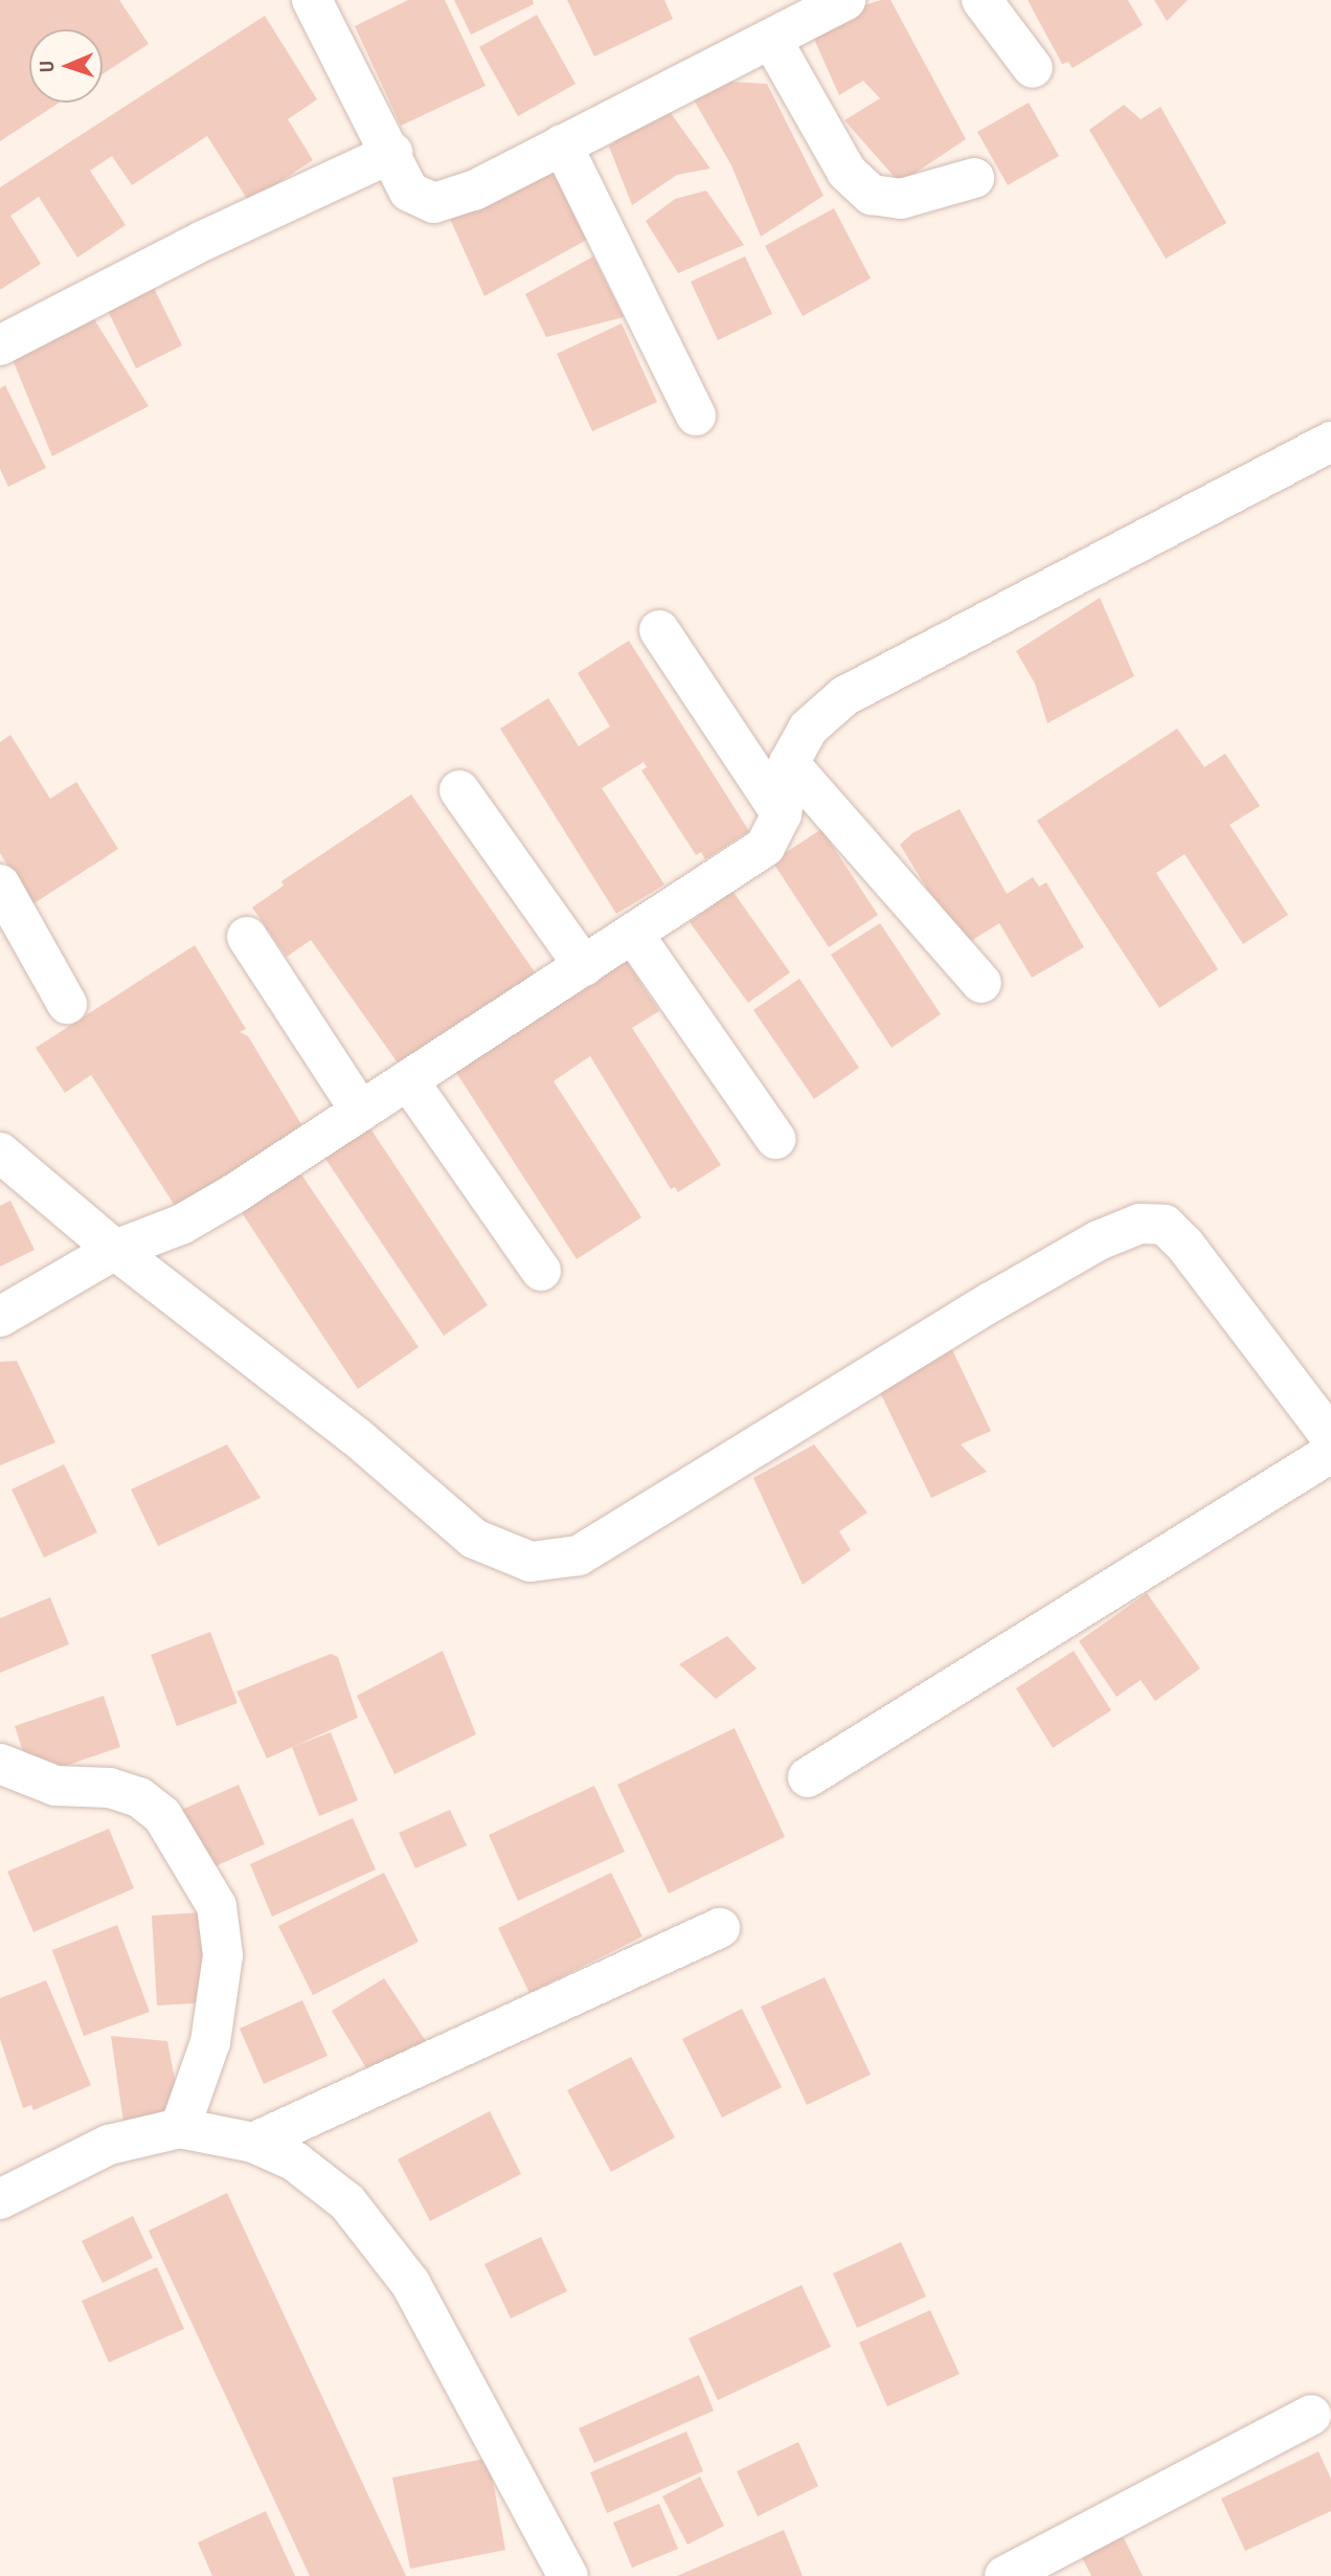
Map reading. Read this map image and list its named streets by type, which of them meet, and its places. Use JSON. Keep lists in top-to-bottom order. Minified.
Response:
{"north":"left"}
